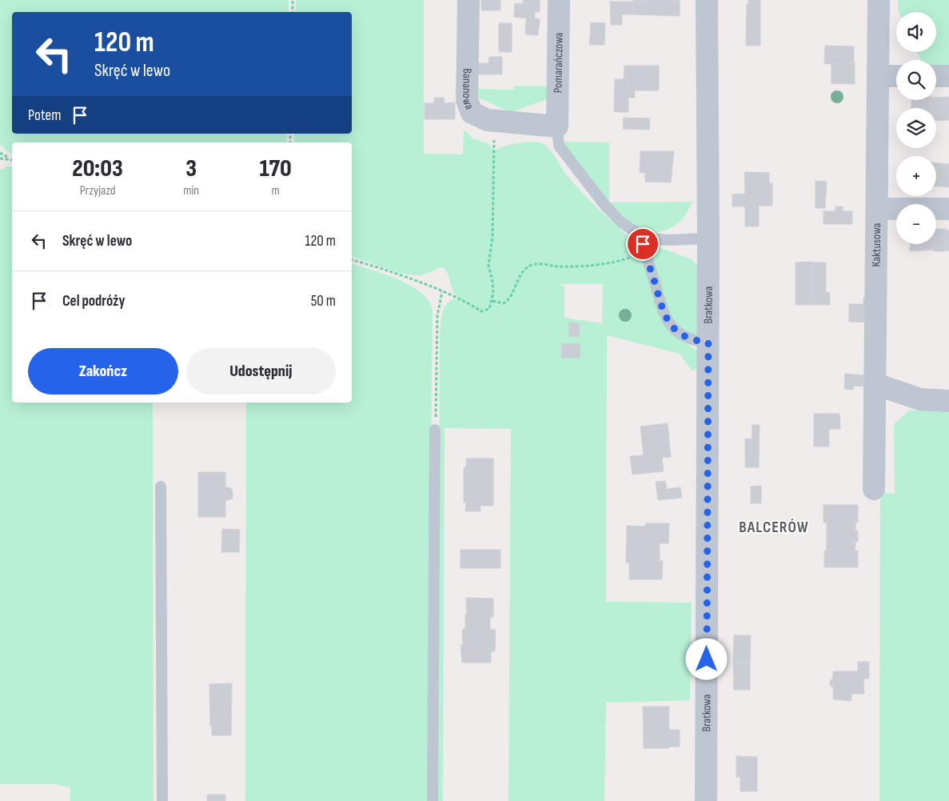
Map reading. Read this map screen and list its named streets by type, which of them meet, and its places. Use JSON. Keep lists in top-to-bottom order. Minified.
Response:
{"streets":{"street":["Pomarańczowa","Bananowa","Kaktusowa","Bratkowa"]},"crossings":[["Pomarańczowa","Bananowa"]],"districts":["BALCERÓW"],"page":{"map_buttons":["+","−"],"turn":["120 m","Skręć w lewo"],"then":"Potem","eta":["20:03","Przyjazd","3","min","170","m"],"list":[{"name":"Skręć w lewo","value":"120 m"},{"name":"Cel podróży","value":"50 m"}],"buttons":["Zakończ","Udostępnij"]}}
